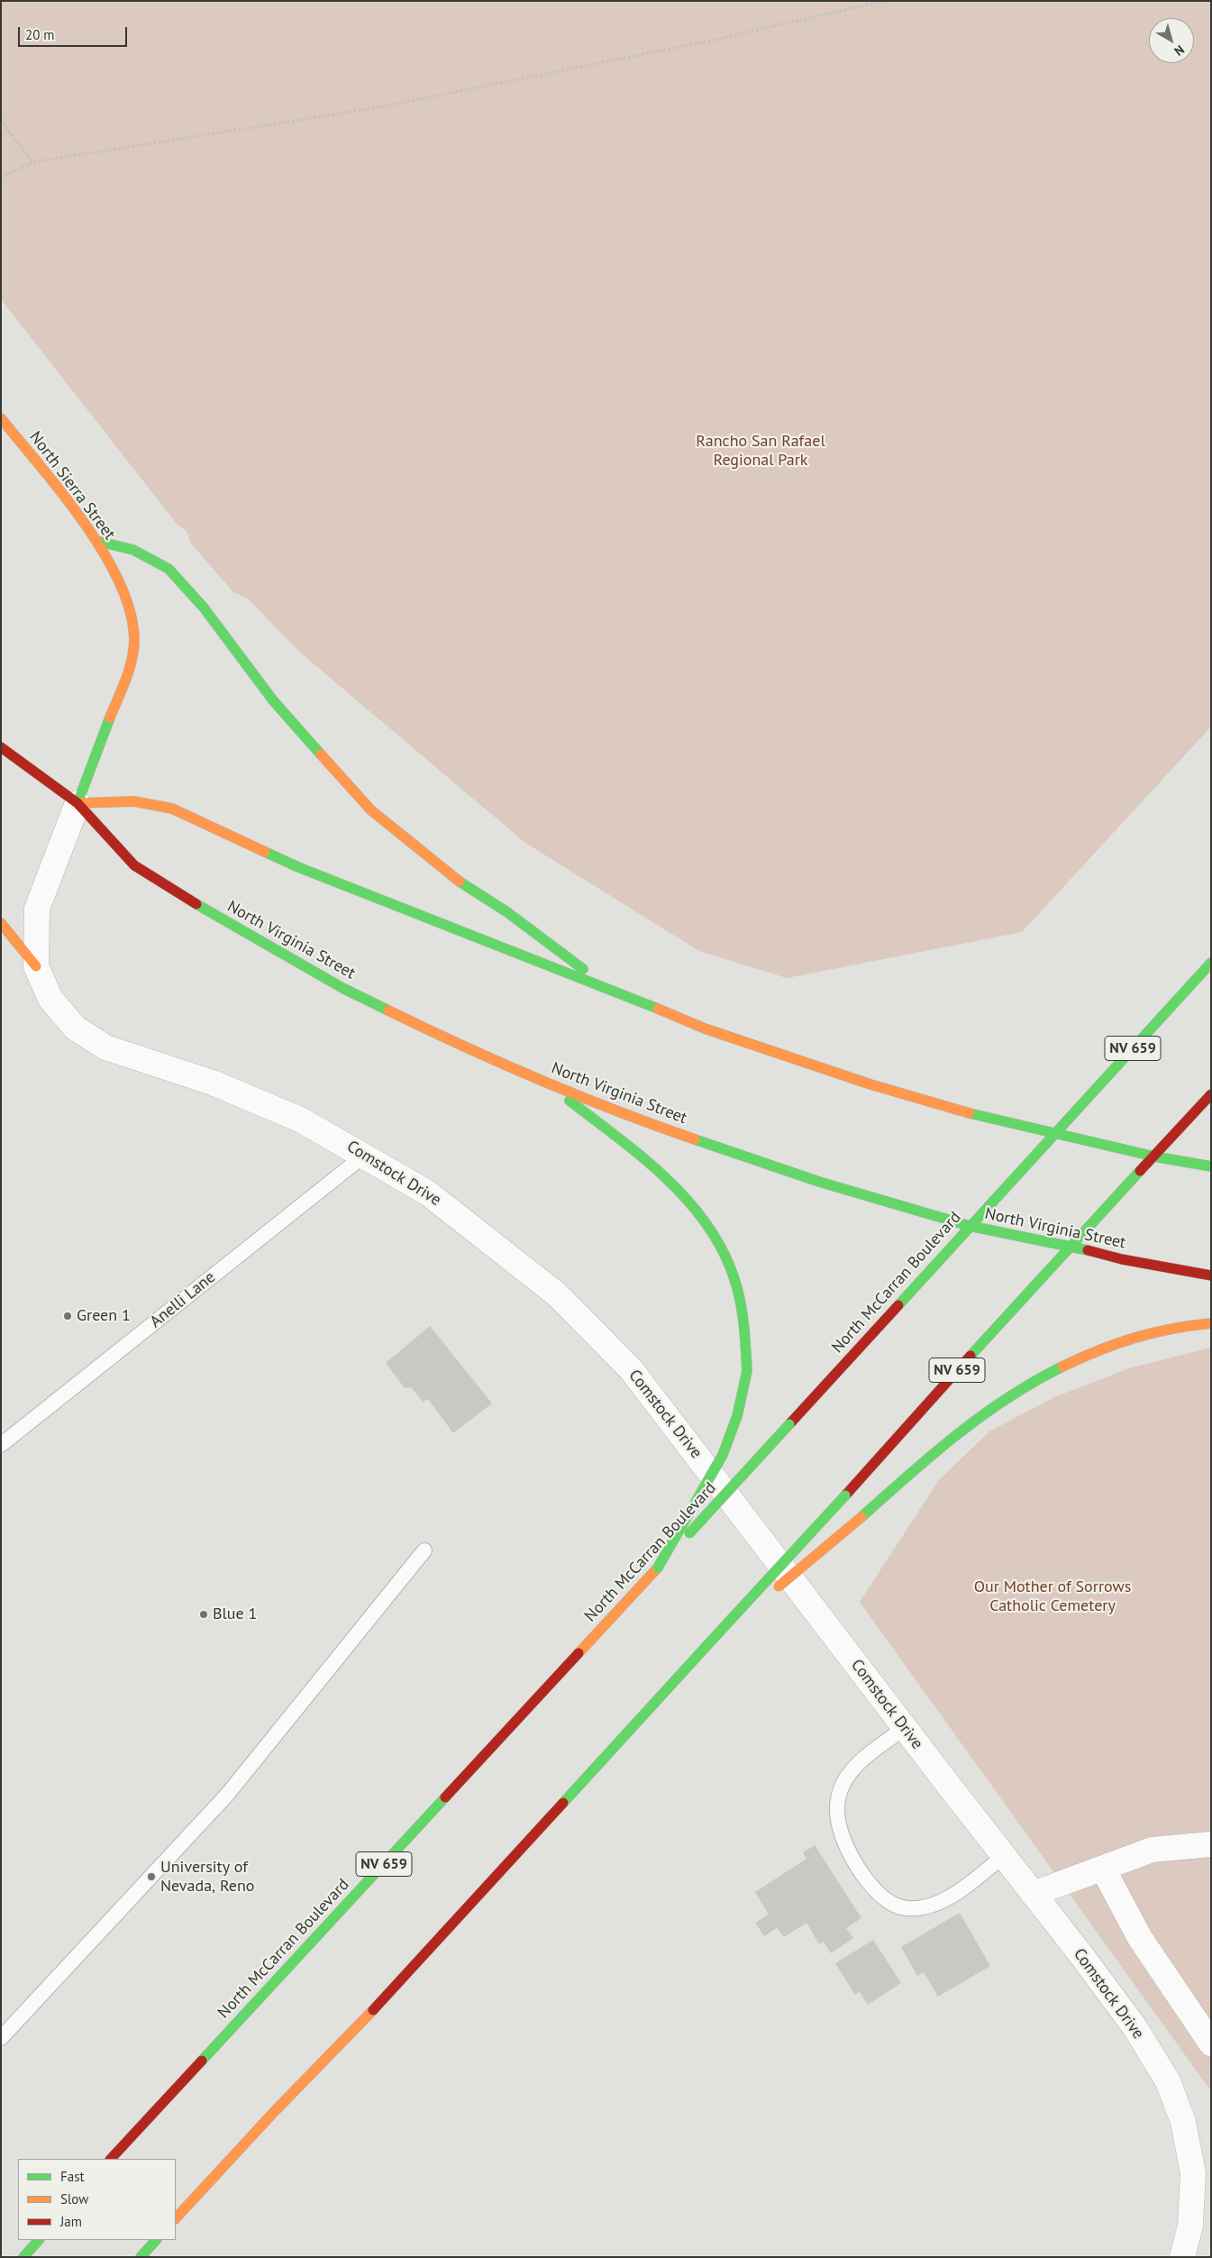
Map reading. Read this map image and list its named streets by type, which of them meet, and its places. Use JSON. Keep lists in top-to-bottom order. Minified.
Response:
{"streets":{"main road":["North Sierra Street","North Virginia Street","NV 659","North McCarran Boulevard"],"street":["Comstock Drive"],"lane":["Anelli Lane"]},"crossings":[["North Sierra Street","North Virginia Street"],["North Sierra Street","Comstock Drive"],["North Virginia Street","NV 659"],["North Virginia Street","Comstock Drive"],["North Virginia Street","North McCarran Boulevard"],["Comstock Drive","Anelli Lane"]],"parks":["Rancho San Rafael Regional Park","Our Mother of Sorrows Catholic Cemetery"],"places":["Green 1","Blue 1","University of Nevada, Reno"],"legend":["Fast","Slow","Jam"],"scale_bar":"20 m","north":"bottom right"}
